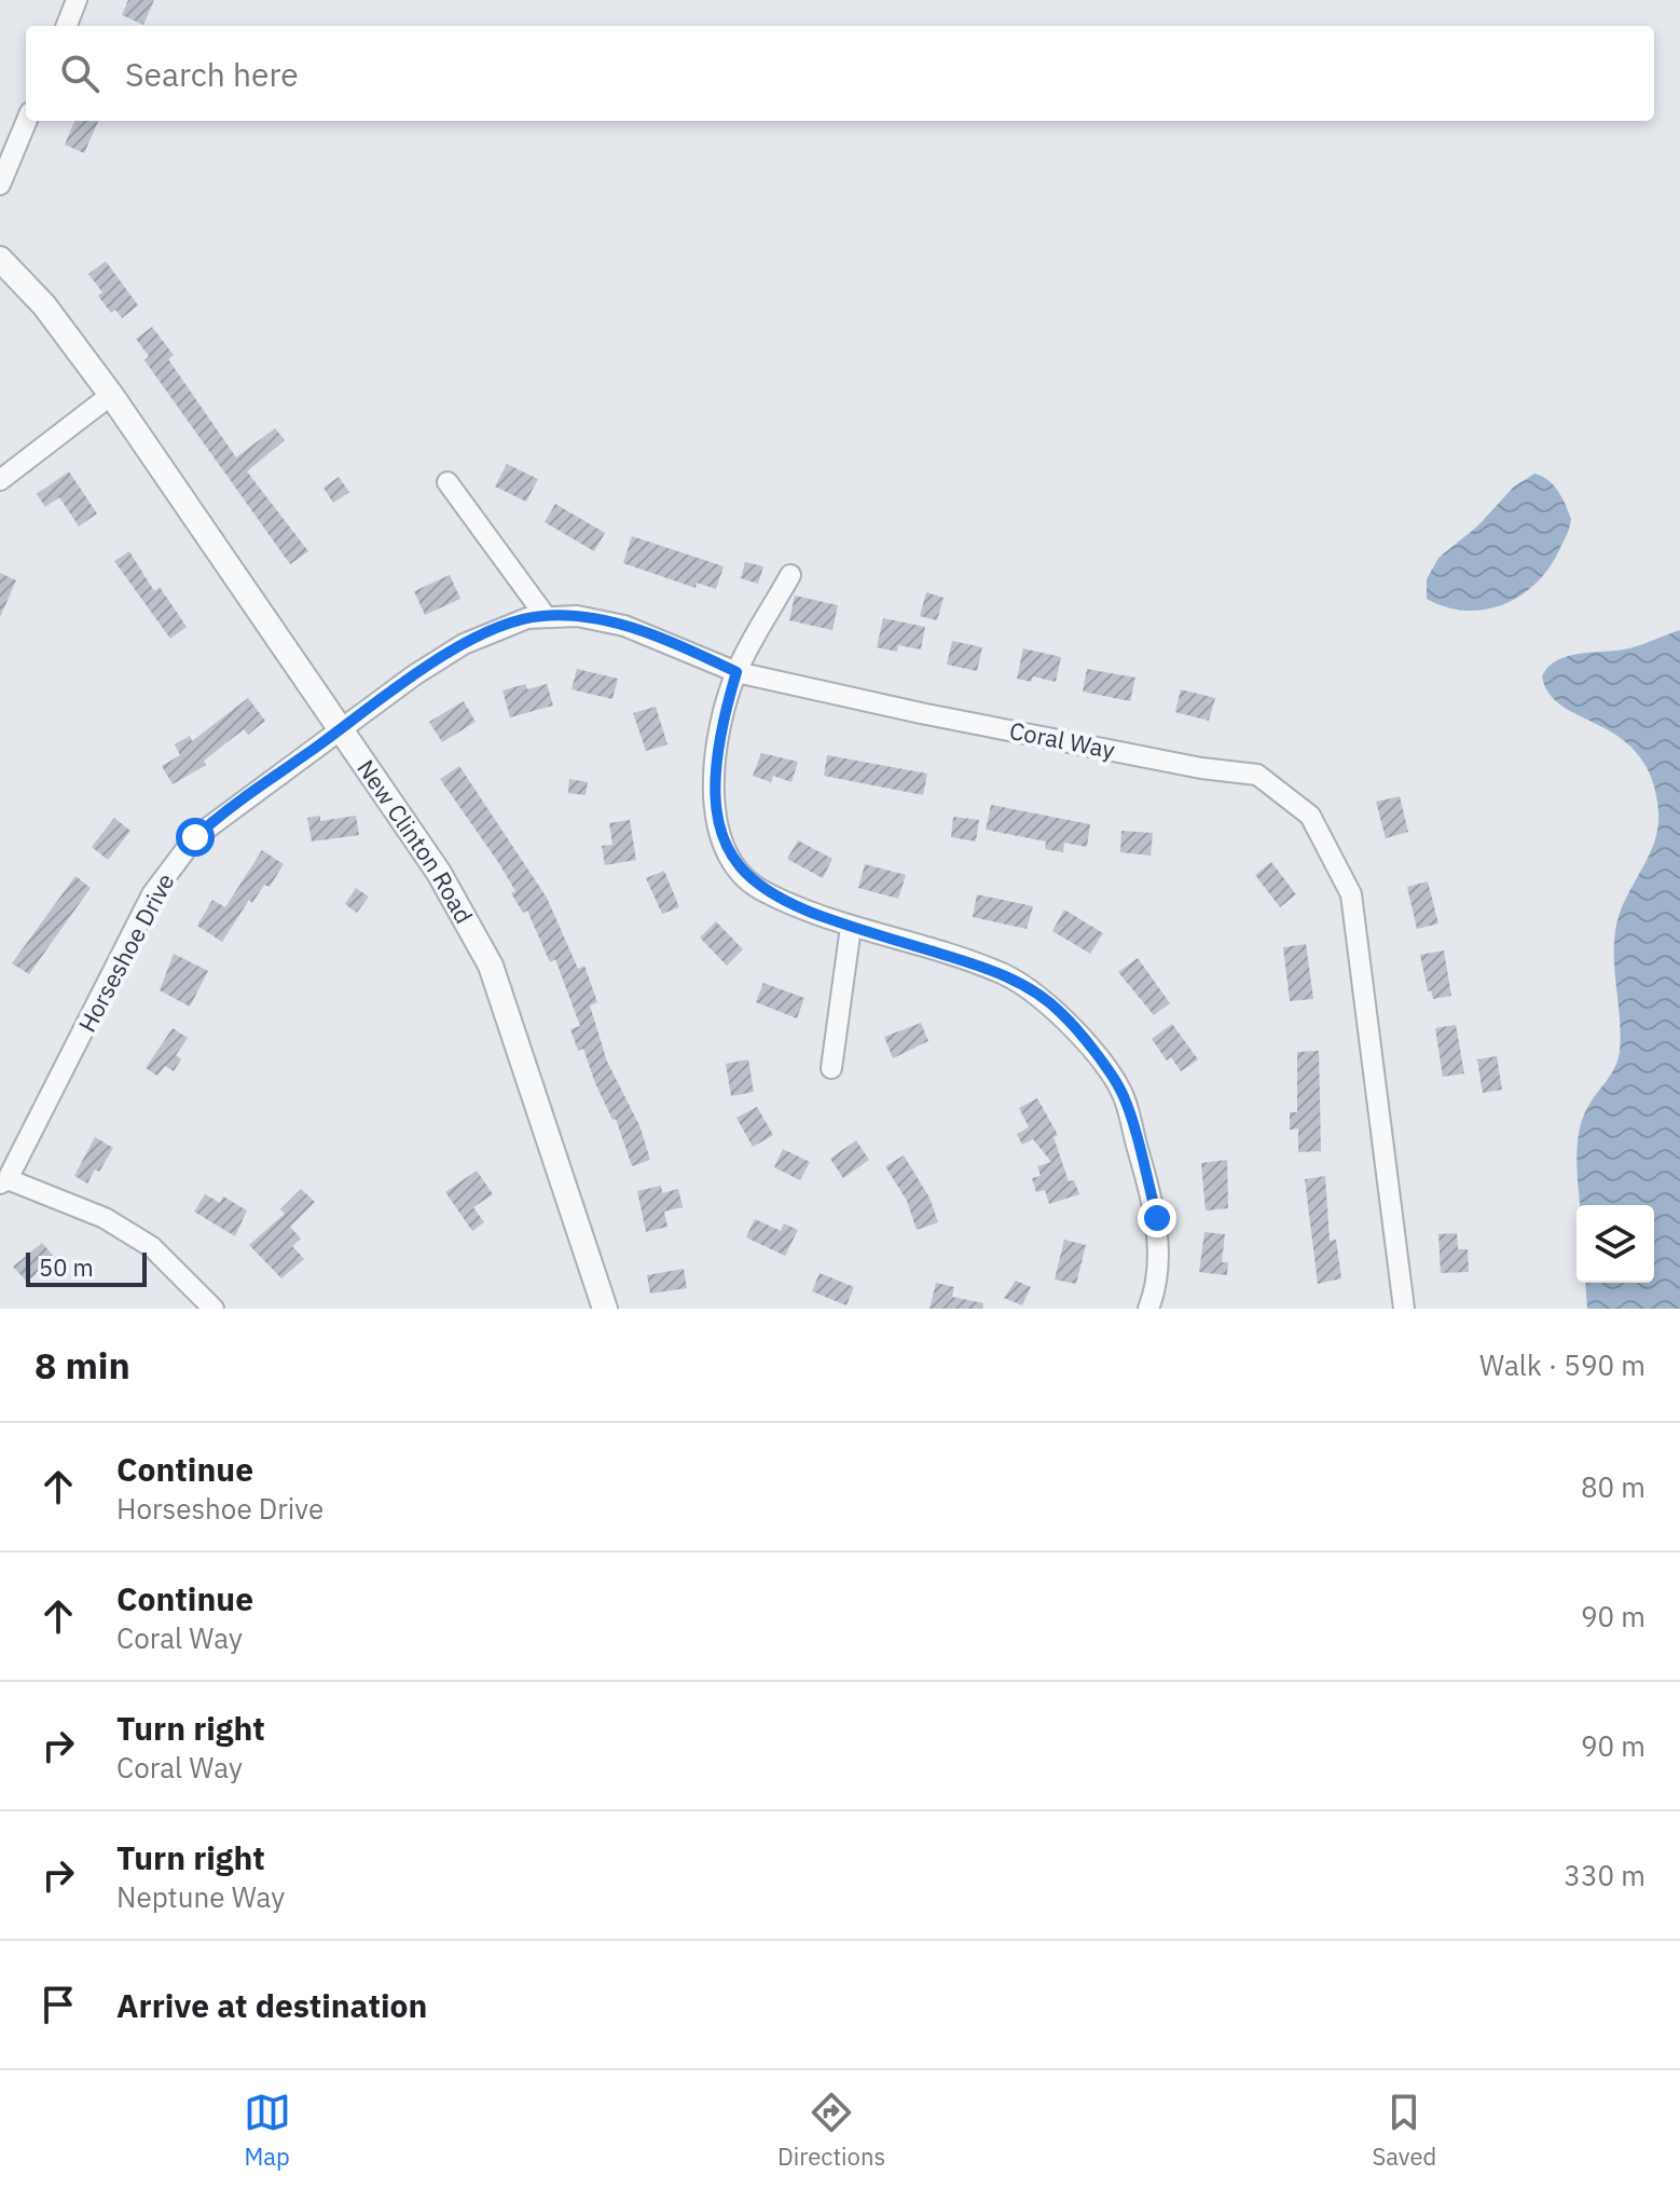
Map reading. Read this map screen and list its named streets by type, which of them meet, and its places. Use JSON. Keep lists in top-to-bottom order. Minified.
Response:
{"streets":{"street":["Coral Way","New Clinton Road","Horseshoe Drive"]},"crossings":[["Coral Way","New Clinton Road"],["Coral Way","Horseshoe Drive"],["New Clinton Road","Horseshoe Drive"]],"scale_bar":"50 m","page":{"search":"Search here","scale":"50 m","heading":["8 min","Walk · 590 m"],"list":[["Continue","Horseshoe Drive","80 m"],["Continue","Coral Way","90 m"],["Turn right","Coral Way","90 m"],["Turn right","Neptune Way","330 m"],"Arrive at destination"],"nav":["Map","Directions","Saved"]}}
